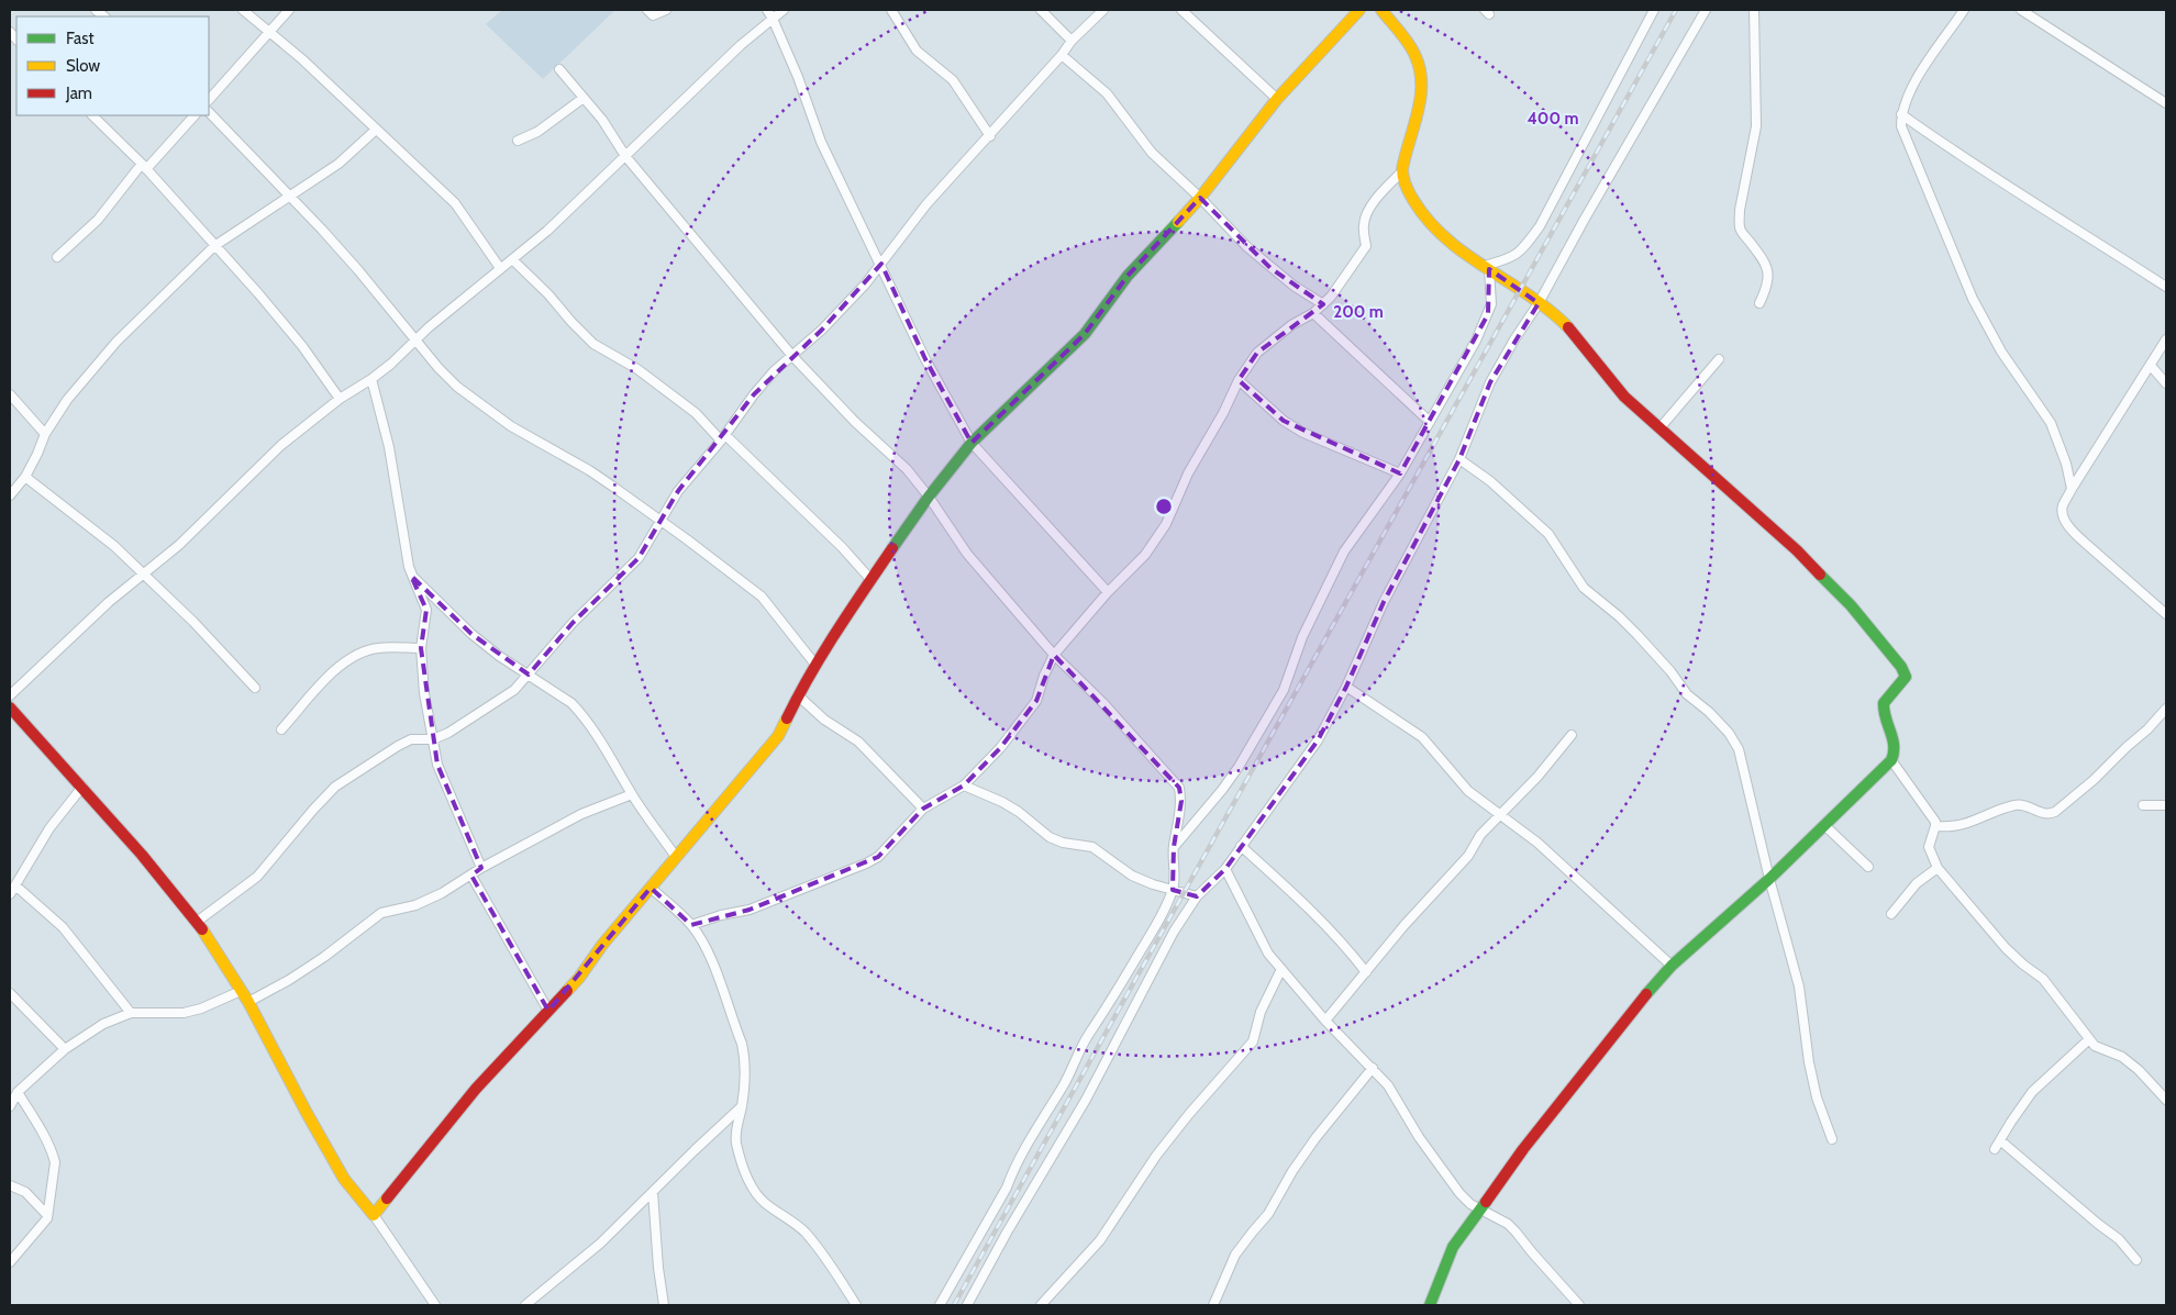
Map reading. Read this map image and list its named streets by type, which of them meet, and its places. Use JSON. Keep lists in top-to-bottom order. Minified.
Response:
{"legend":["Fast","Slow","Jam"],"rings":["400 m","200 m"]}
